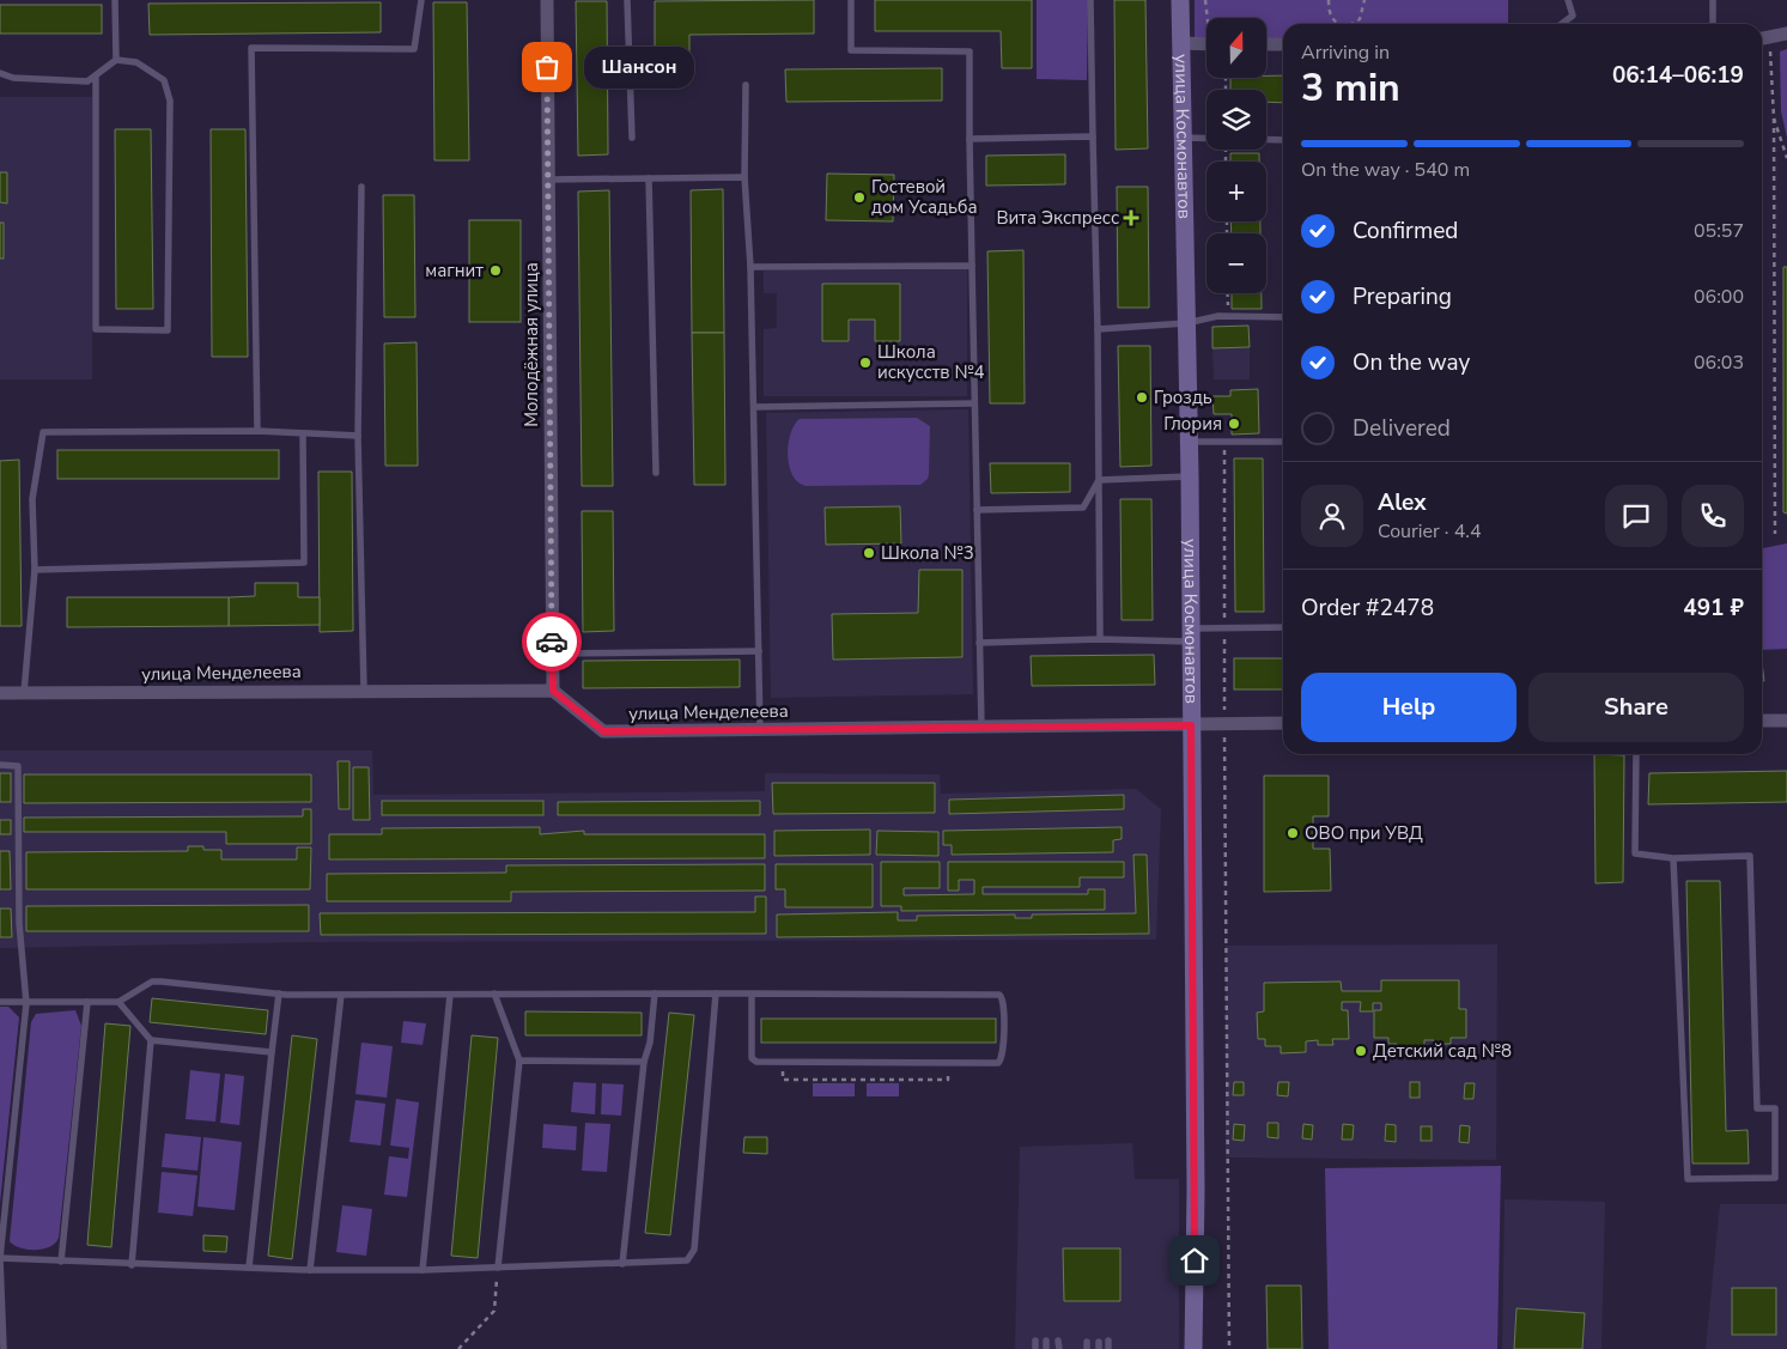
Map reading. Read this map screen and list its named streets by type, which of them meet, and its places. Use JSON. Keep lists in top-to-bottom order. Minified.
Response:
{"streets":{"street":["улица Космонавтов","Молодёжная улица","улица Менделеева"]},"crossings":[["улица Космонавтов","улица Менделеева"],["Молодёжная улица","улица Менделеева"]],"places":{"other":["Шансон","Гостевой дом Усадьба","магнит","Школа искусств №4","Гроздь","Глория","Школа №3","ОВО при УВД","Детский сад №8"],"health":["Вита Экспресс"]},"north":"top","page":{"map_buttons":["+","−"],"heading":["3 min","Arriving in","06:14–06:19"],"panel":["Alex","Courier · 4.4","Order #2478","491 ₽"],"bubble":"Шансон","bar":"On the way · 540 m","list":[["Confirmed","05:57"],["Preparing","06:00"],["On the way","06:03"],"Delivered"],"buttons":["Help","Share"]}}
